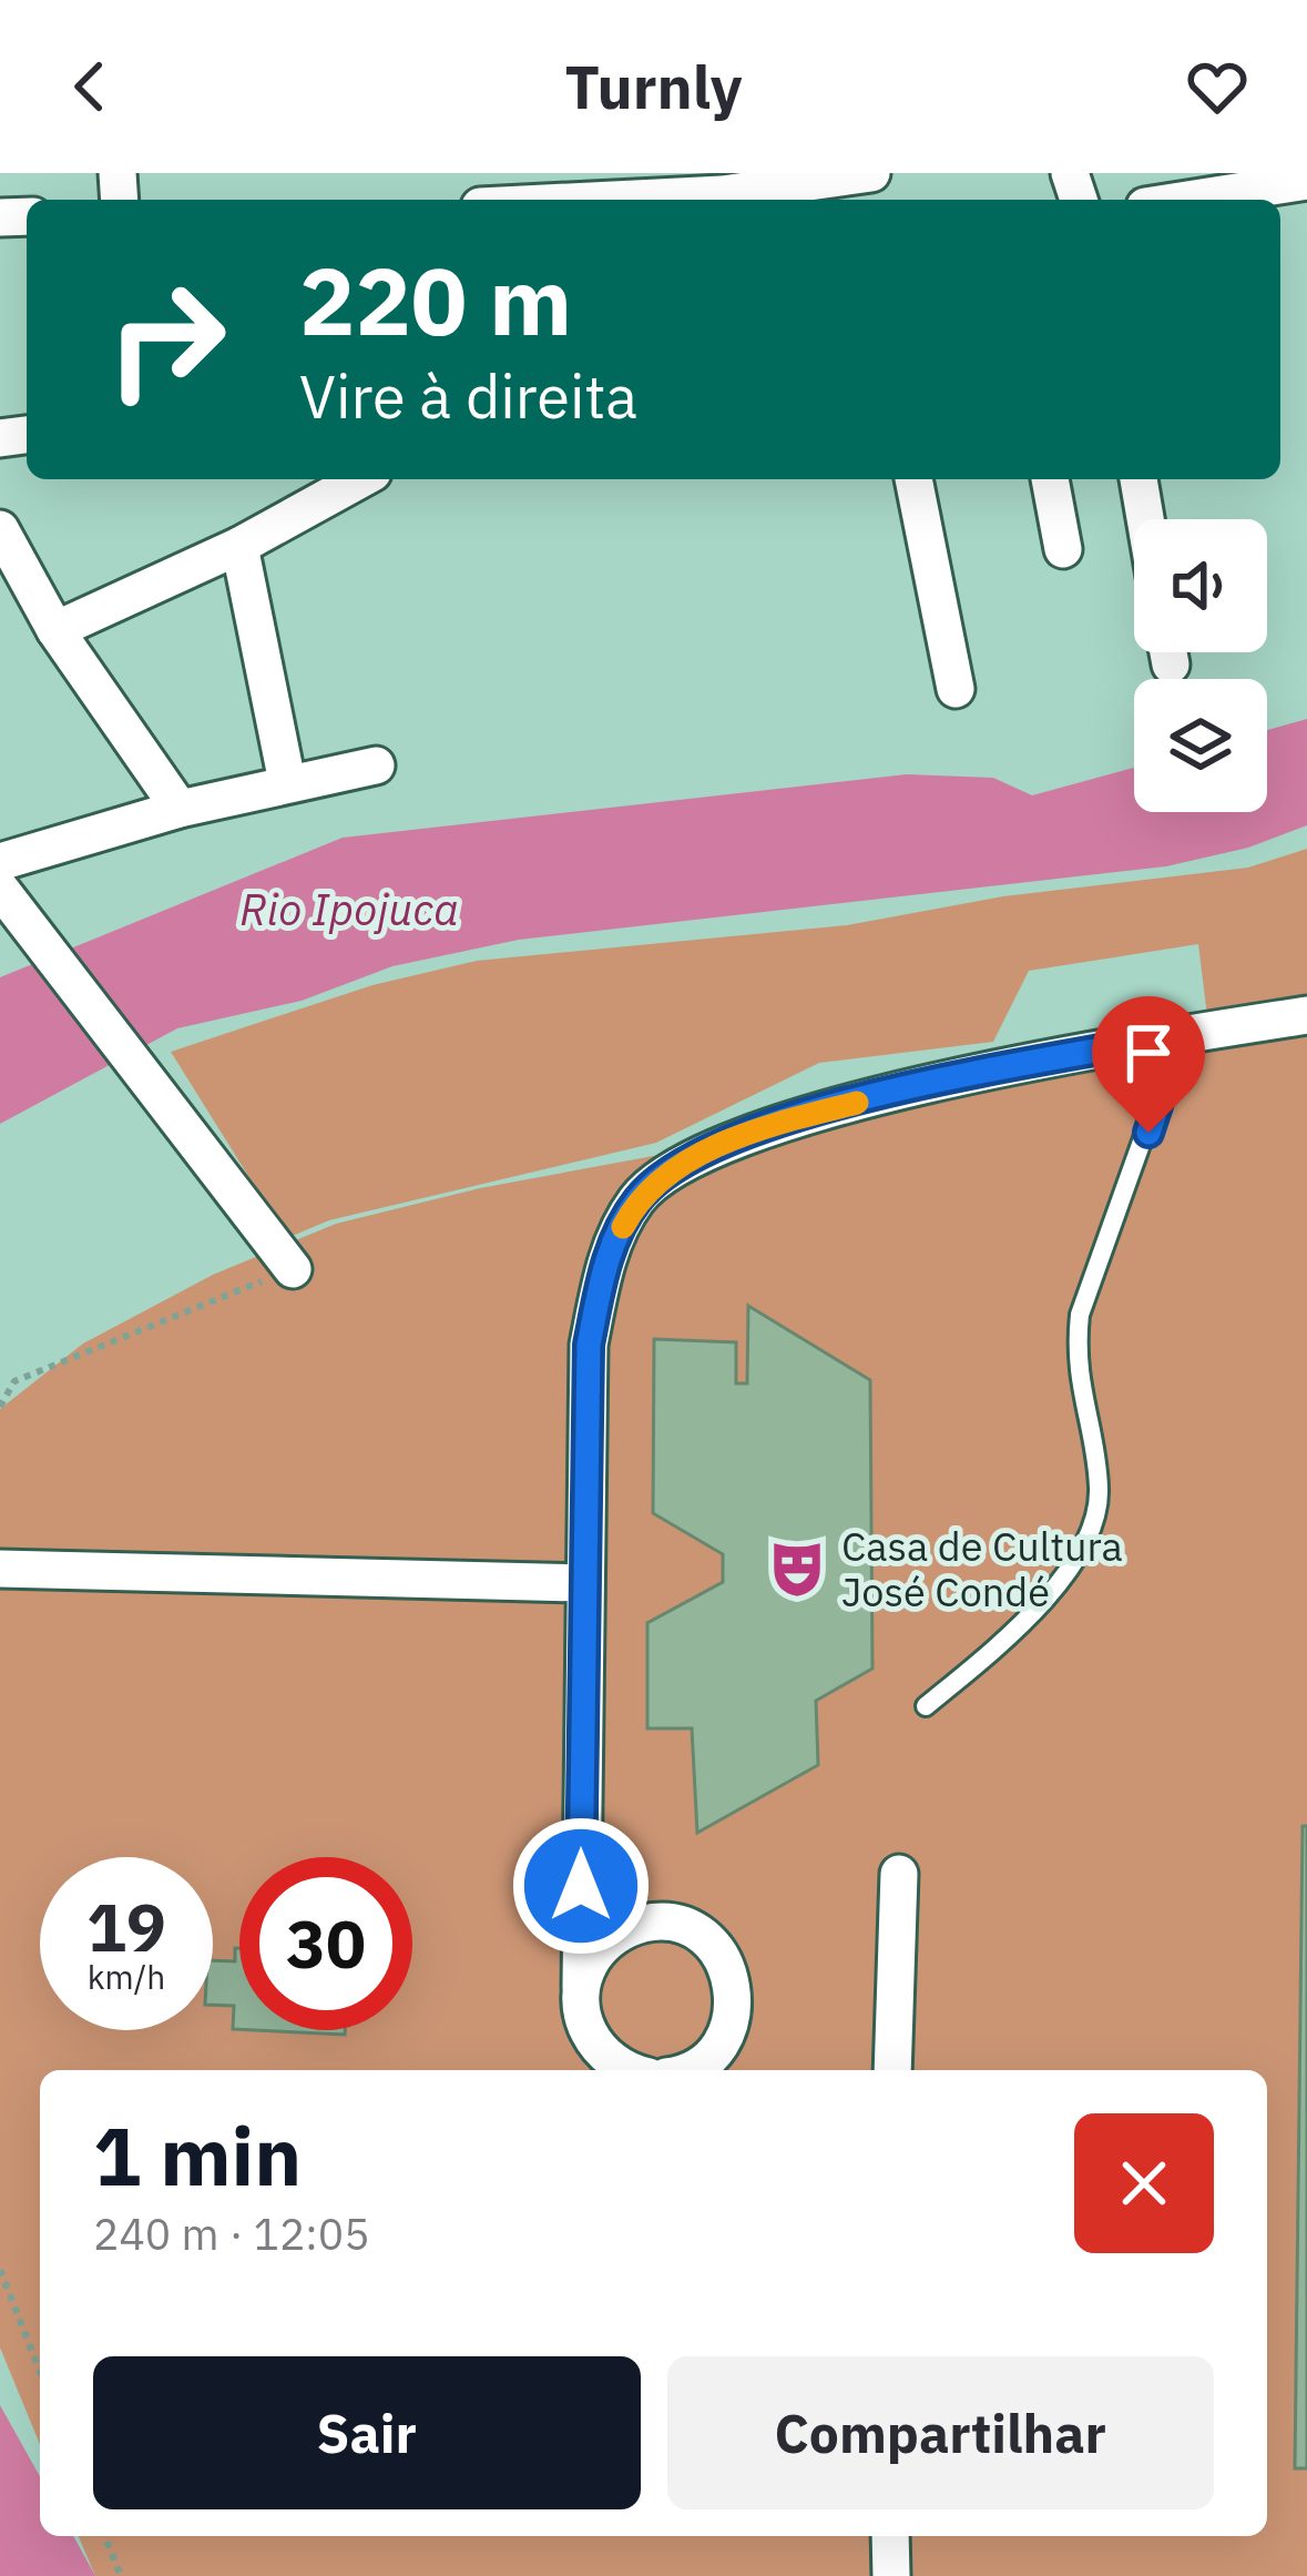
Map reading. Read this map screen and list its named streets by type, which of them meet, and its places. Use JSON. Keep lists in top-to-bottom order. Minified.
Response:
{"water":["Rio Ipojuca"],"places":{"theatre":["Casa de Cultura José Condé"]},"page":{"header":"Turnly","turn":["220 m","Vire à direita"],"speed":"19 km/h","limit":"30","heading":["1 min","240 m · 12:05"],"buttons":["Sair","Compartilhar"]}}
